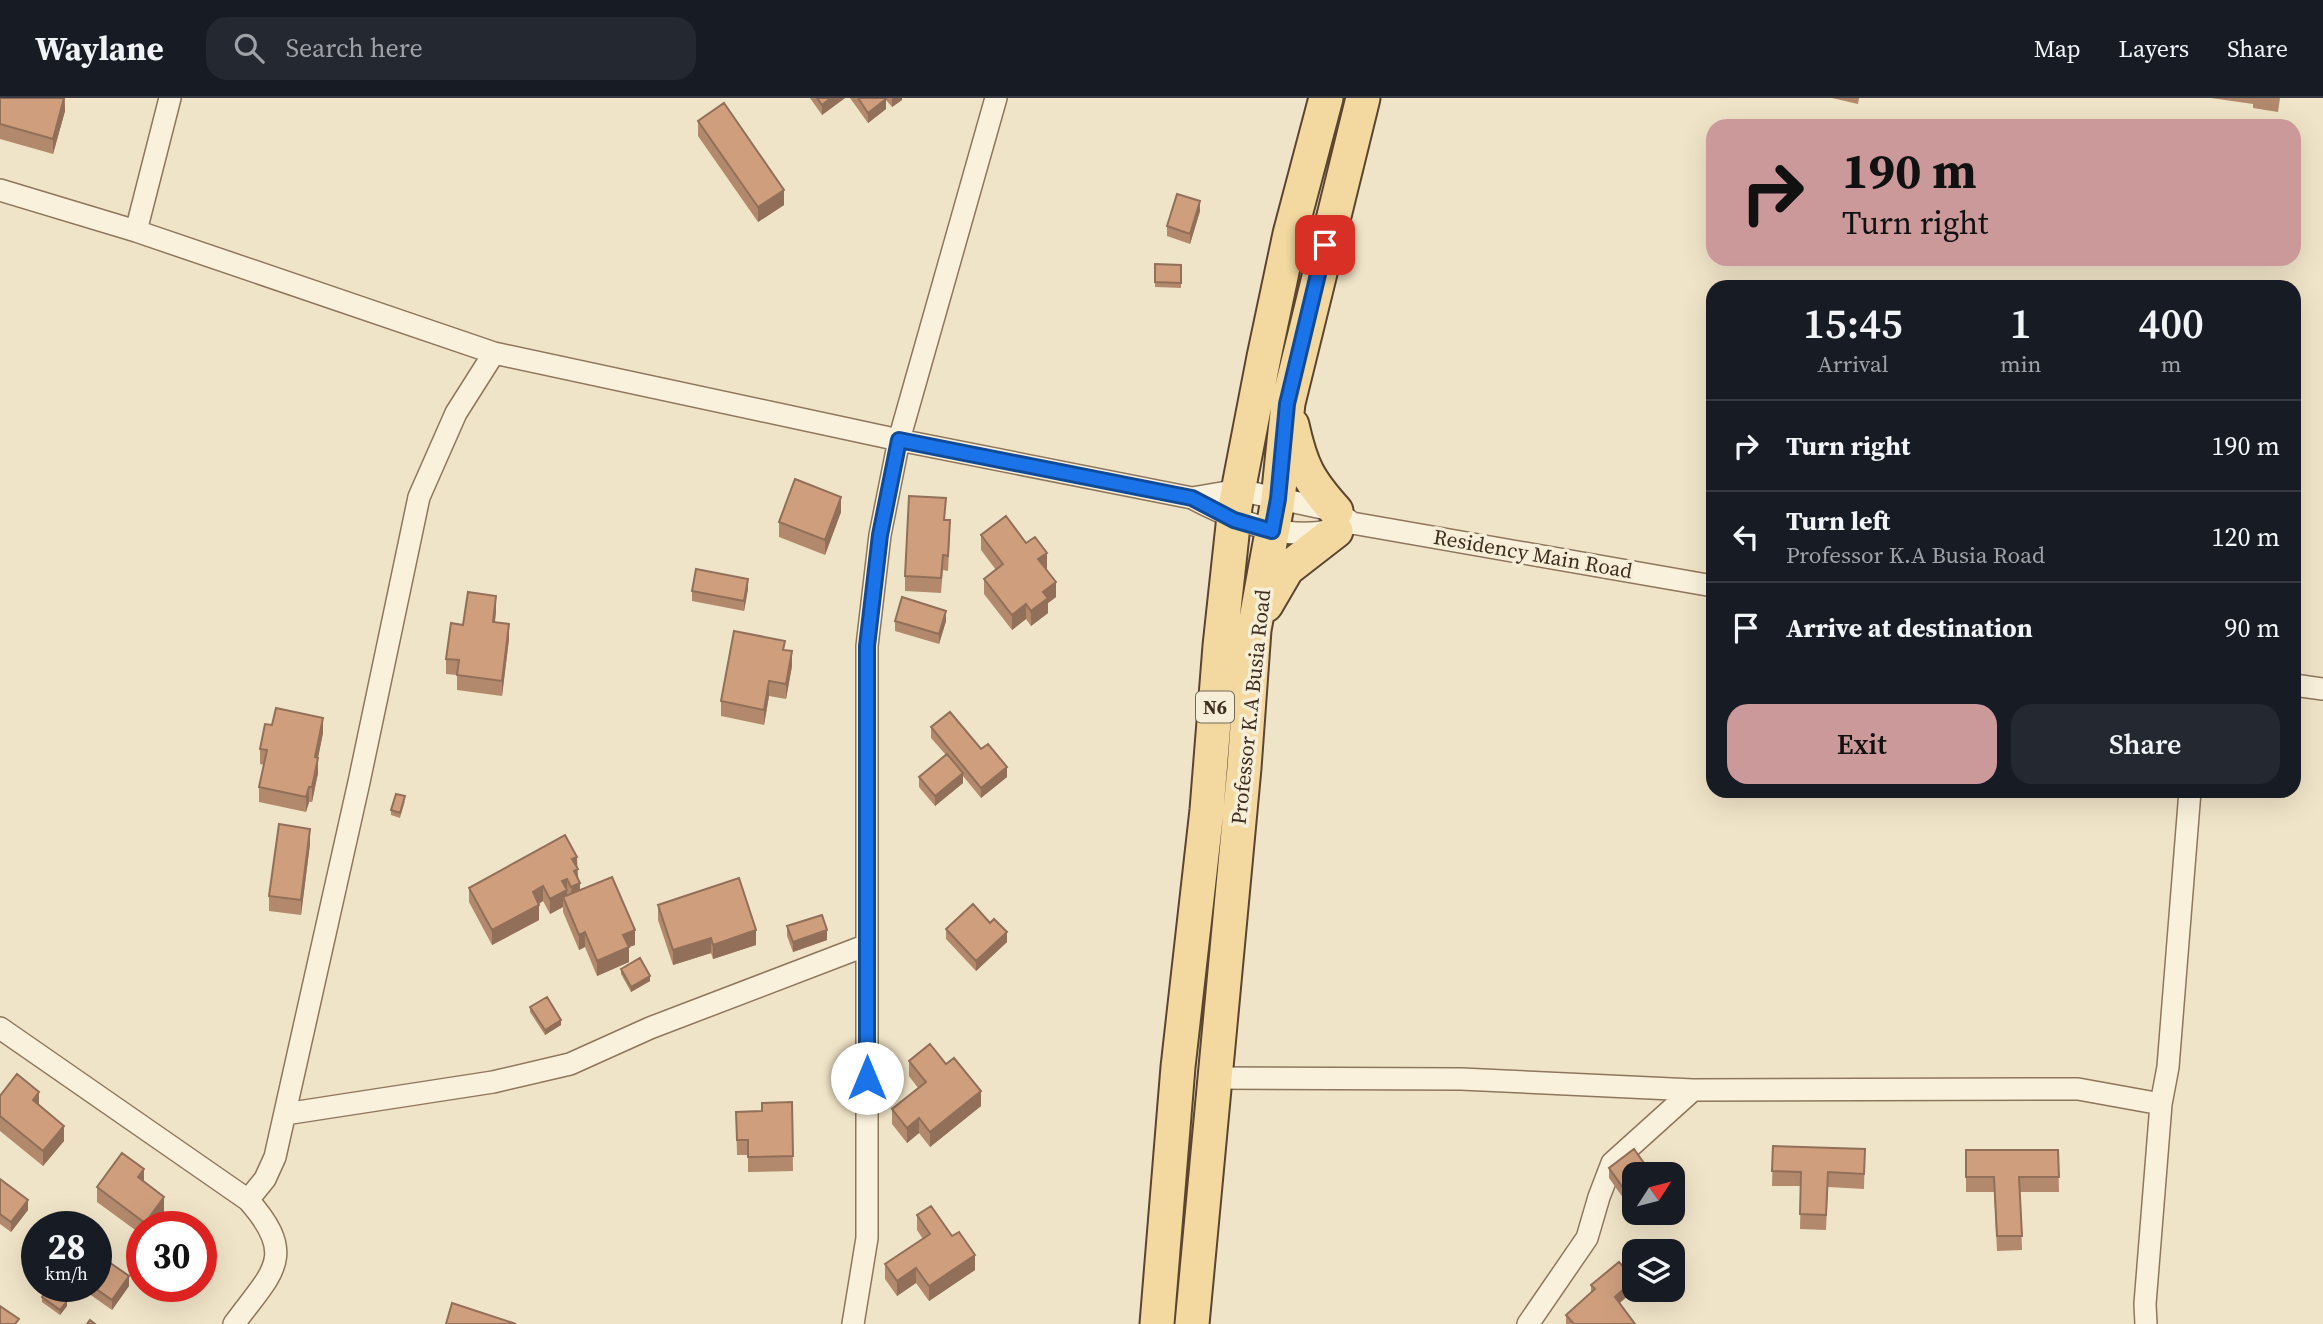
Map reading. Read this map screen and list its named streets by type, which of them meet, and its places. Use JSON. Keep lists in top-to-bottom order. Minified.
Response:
{"streets":{"main road":["N6","Professor K.A Busia Road"],"street":["Residency Main Road"]},"north":"top right","page":{"header":"Waylane","search":"Search here","nav":["Map","Layers","Share"],"turn":["190 m","Turn right"],"eta":["15:45","Arrival","1","min","400","m"],"list":[{"name":"Turn right","value":"190 m"},{"name":"Turn left","note":"Professor K.A Busia Road","value":"120 m"},{"name":"Arrive at destination","value":"90 m"}],"buttons":["Exit","Share"],"speed":"28 km/h","limit":"30"}}
